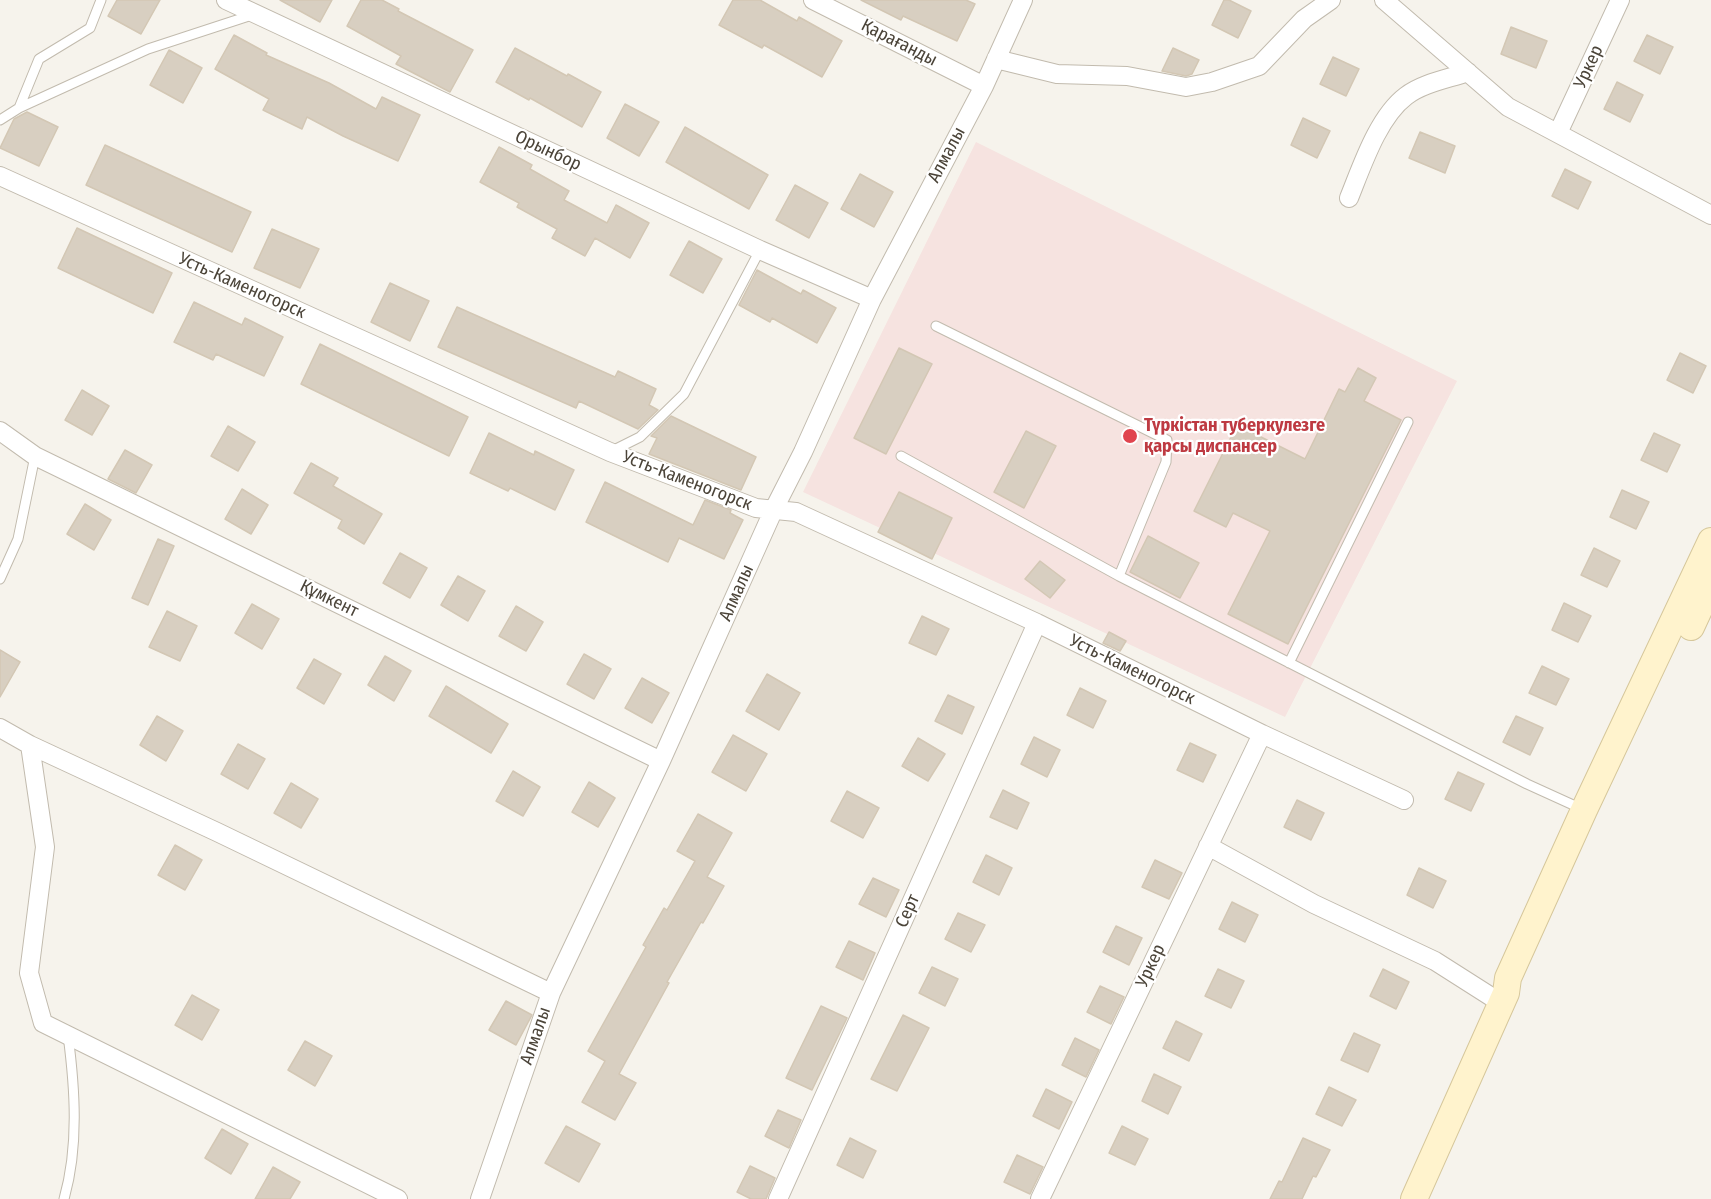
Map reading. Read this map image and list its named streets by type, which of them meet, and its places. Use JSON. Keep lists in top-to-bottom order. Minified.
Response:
{"streets":{"street":["Қарағанды","Уркер","Орынбор","Алмалы","Усть-Каменогорск","Құмкент","Серт"]},"crossings":[["Қарағанды","Алмалы"],["Уркер","Усть-Каменогорск"],["Орынбор","Алмалы"],["Алмалы","Усть-Каменогорск"],["Алмалы","Құмкент"],["Усть-Каменогорск","Серт"]],"places":["Түркістан туберкулезге қарсы диспансер"]}
